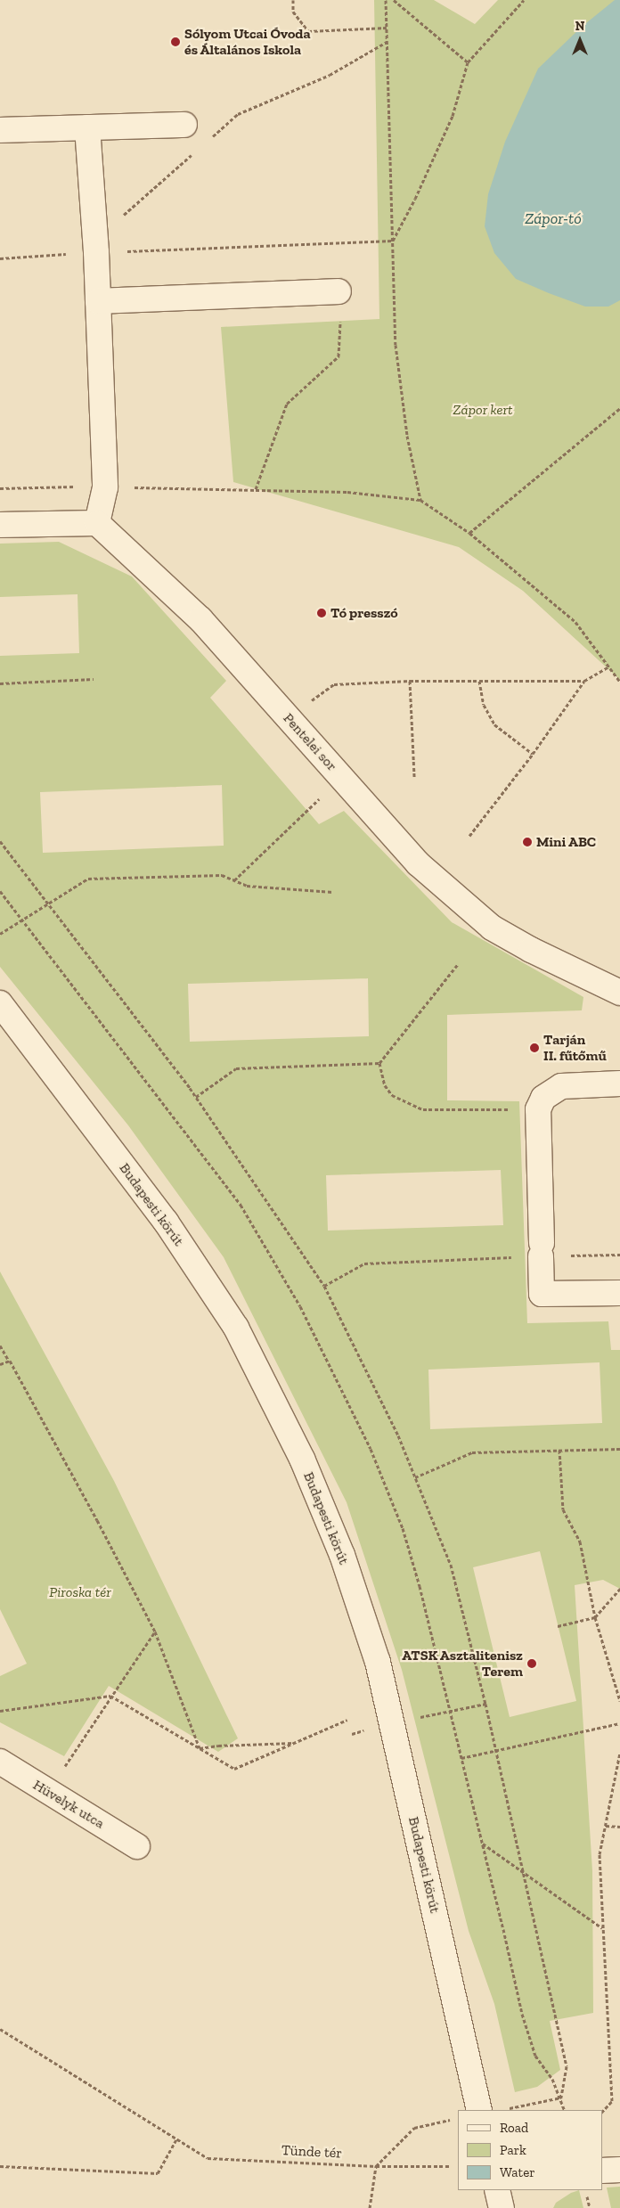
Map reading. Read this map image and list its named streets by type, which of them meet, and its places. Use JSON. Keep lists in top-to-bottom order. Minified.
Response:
{"streets":{"street":["Pentelei sor","Budapesti körút","Hüvelyk utca"],"path":["Tünde tér"]},"water":["Zápor-tó"],"parks":["Zápor kert","Piroska tér"],"places":["Sólyom Utcai Óvoda és Általános Iskola","Tó presszó","Mini ABC","Tarján II. fűtőmű","ATSK Asztalitenisz Terem"],"legend":["Road","Park","Water"],"north":"top"}
